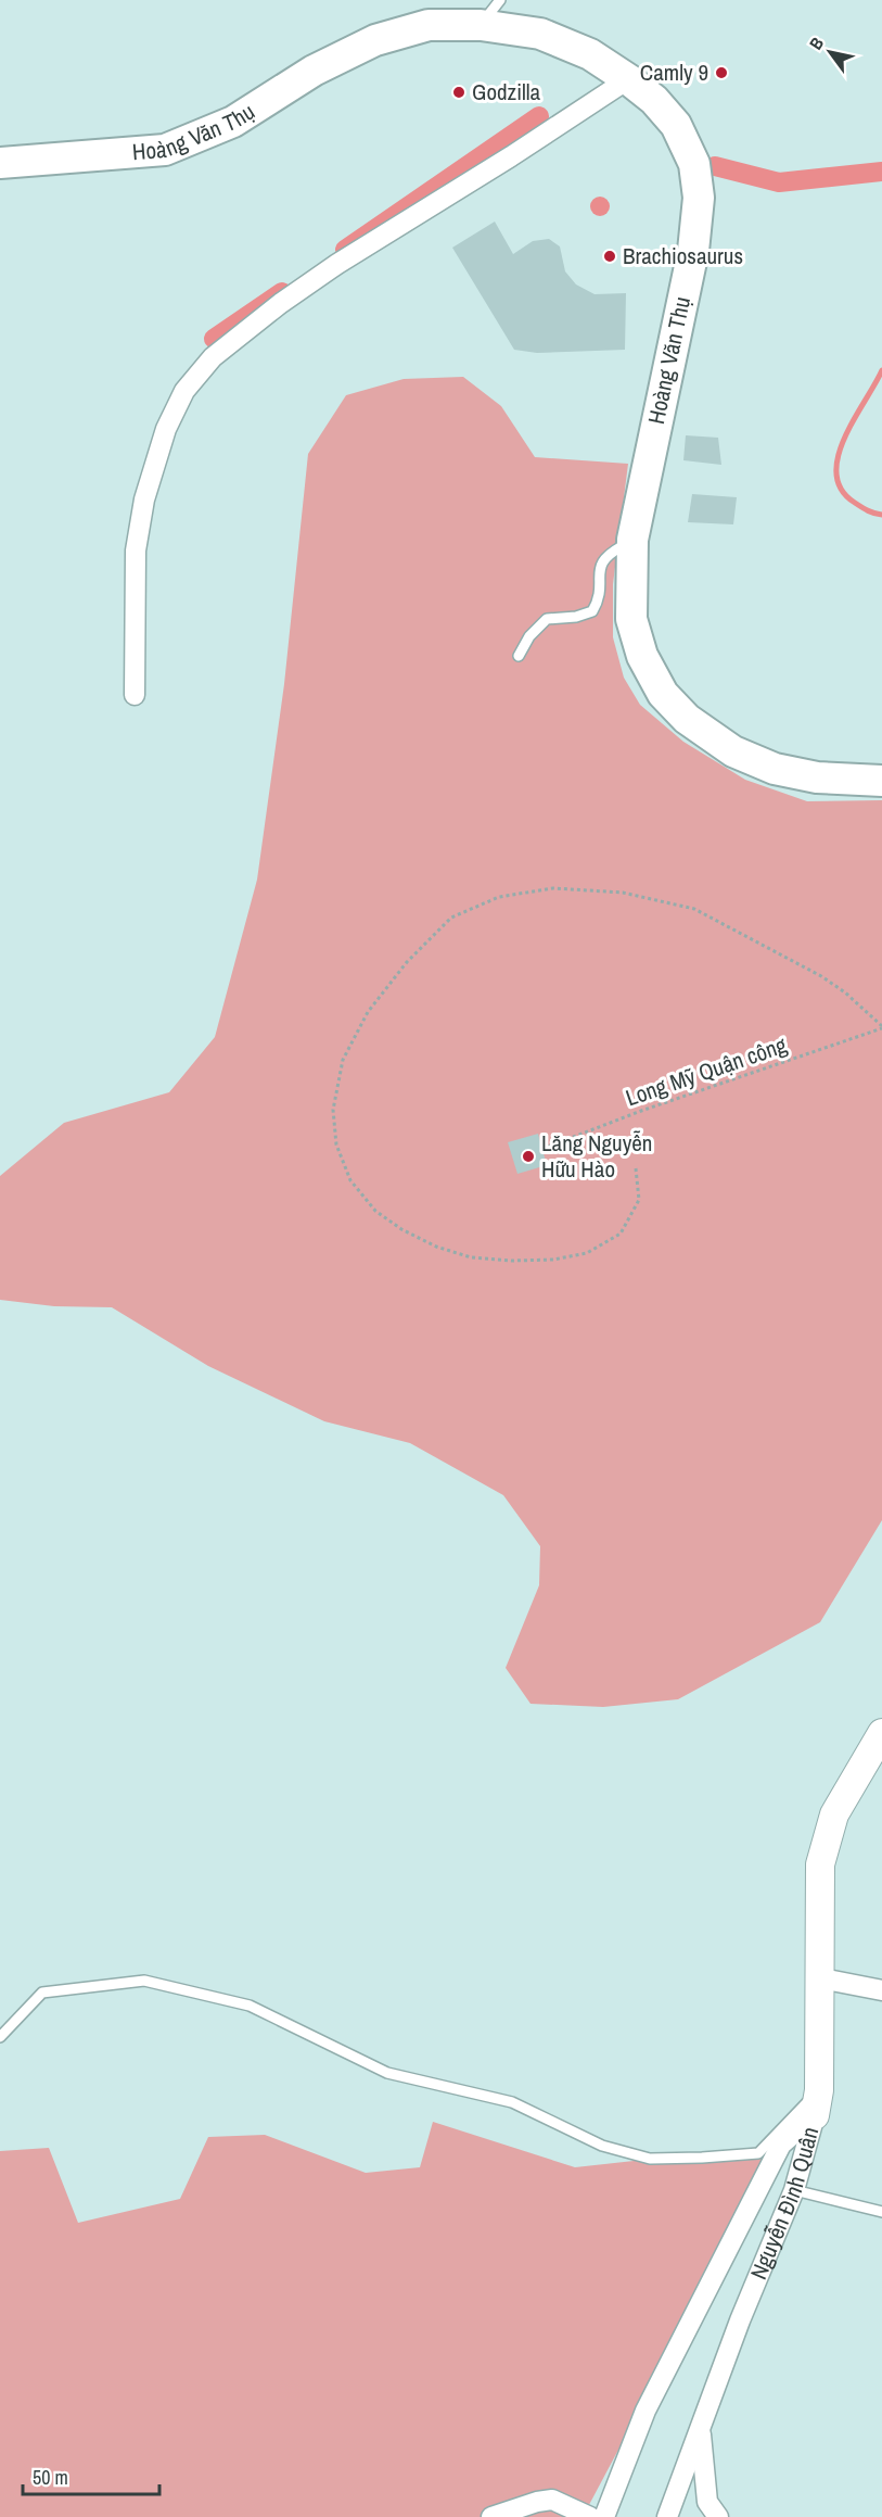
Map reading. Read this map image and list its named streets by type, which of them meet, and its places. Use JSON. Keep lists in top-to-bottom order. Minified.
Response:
{"streets":{"main road":["Hoàng Văn Thụ"],"street":["Nguyễn Đình Quân"],"path":["Long Mỹ Quận công"]},"places":["Camly 9","Godzilla","Brachiosaurus","Lăng Nguyễn Hữu Hào"],"scale_bar":"50 m","north":"top left"}
